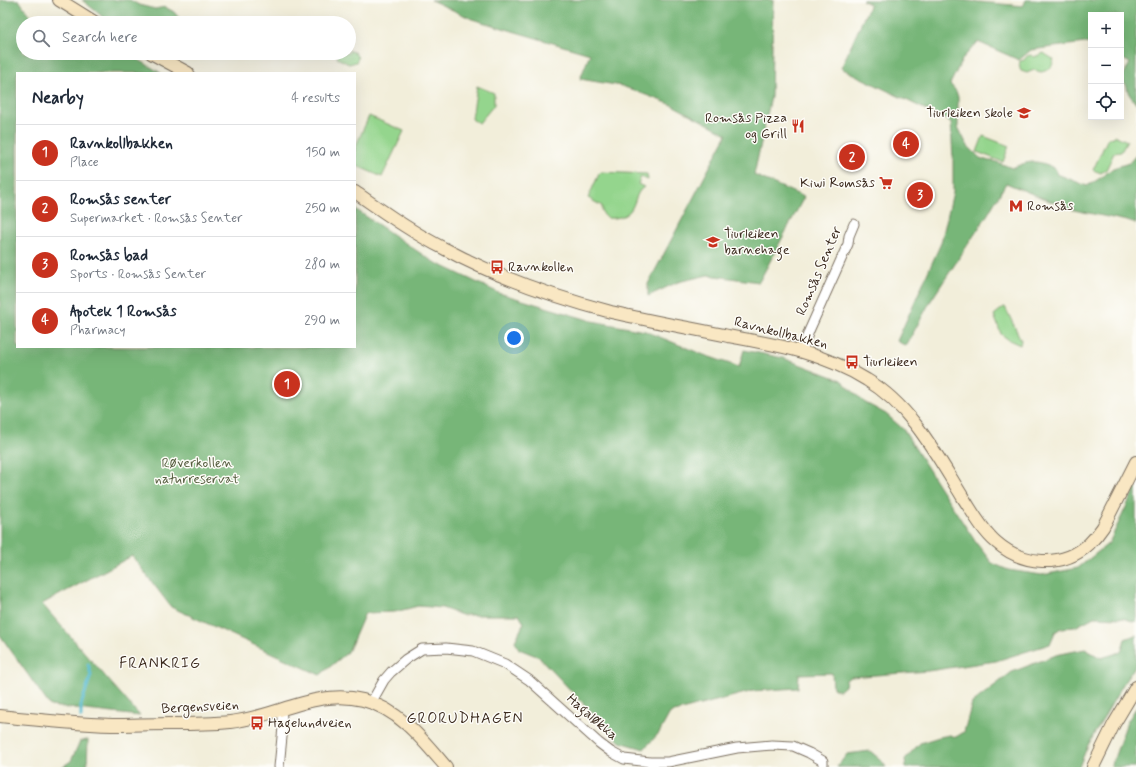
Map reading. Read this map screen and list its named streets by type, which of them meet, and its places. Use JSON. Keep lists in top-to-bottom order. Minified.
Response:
{"streets":{"street":["Romsås Senter","Ravnkollbakken","Bergensveien","Hagaløkka"]},"crossings":[["Romsås Senter","Ravnkollbakken"],["Bergensveien","Hagaløkka"]],"districts":["FRANKRIG","GRORUDHAGEN"],"parks":["Røverkollen naturreservat"],"places":{"school or university":["Tiurleiken skole","Tiurleiken barnehage"],"restaurant":["Romsås Pizza og Grill"],"supermarket":["Kiwi Romsås"],"metro station":["Romsås"],"bus stop":["Ravnkollen","Tiurleiken","Hagelundveien"]},"page":{"map_buttons":["+","−"],"search":"Search here","heading":["Nearby","4 results"],"list":[{"mark":"1","name":"Ravnkollbakken","note":"Place","value":"150 m"},{"mark":"2","name":"Romsås senter","note":"Supermarket · Romsås Senter","value":"250 m"},{"mark":"3","name":"Romsås bad","note":"Sports · Romsås Senter","value":"280 m"},{"mark":"4","name":"Apotek 1 Romsås","note":"Pharmacy","value":"290 m"}],"pins":["4","2","3","1"]}}
